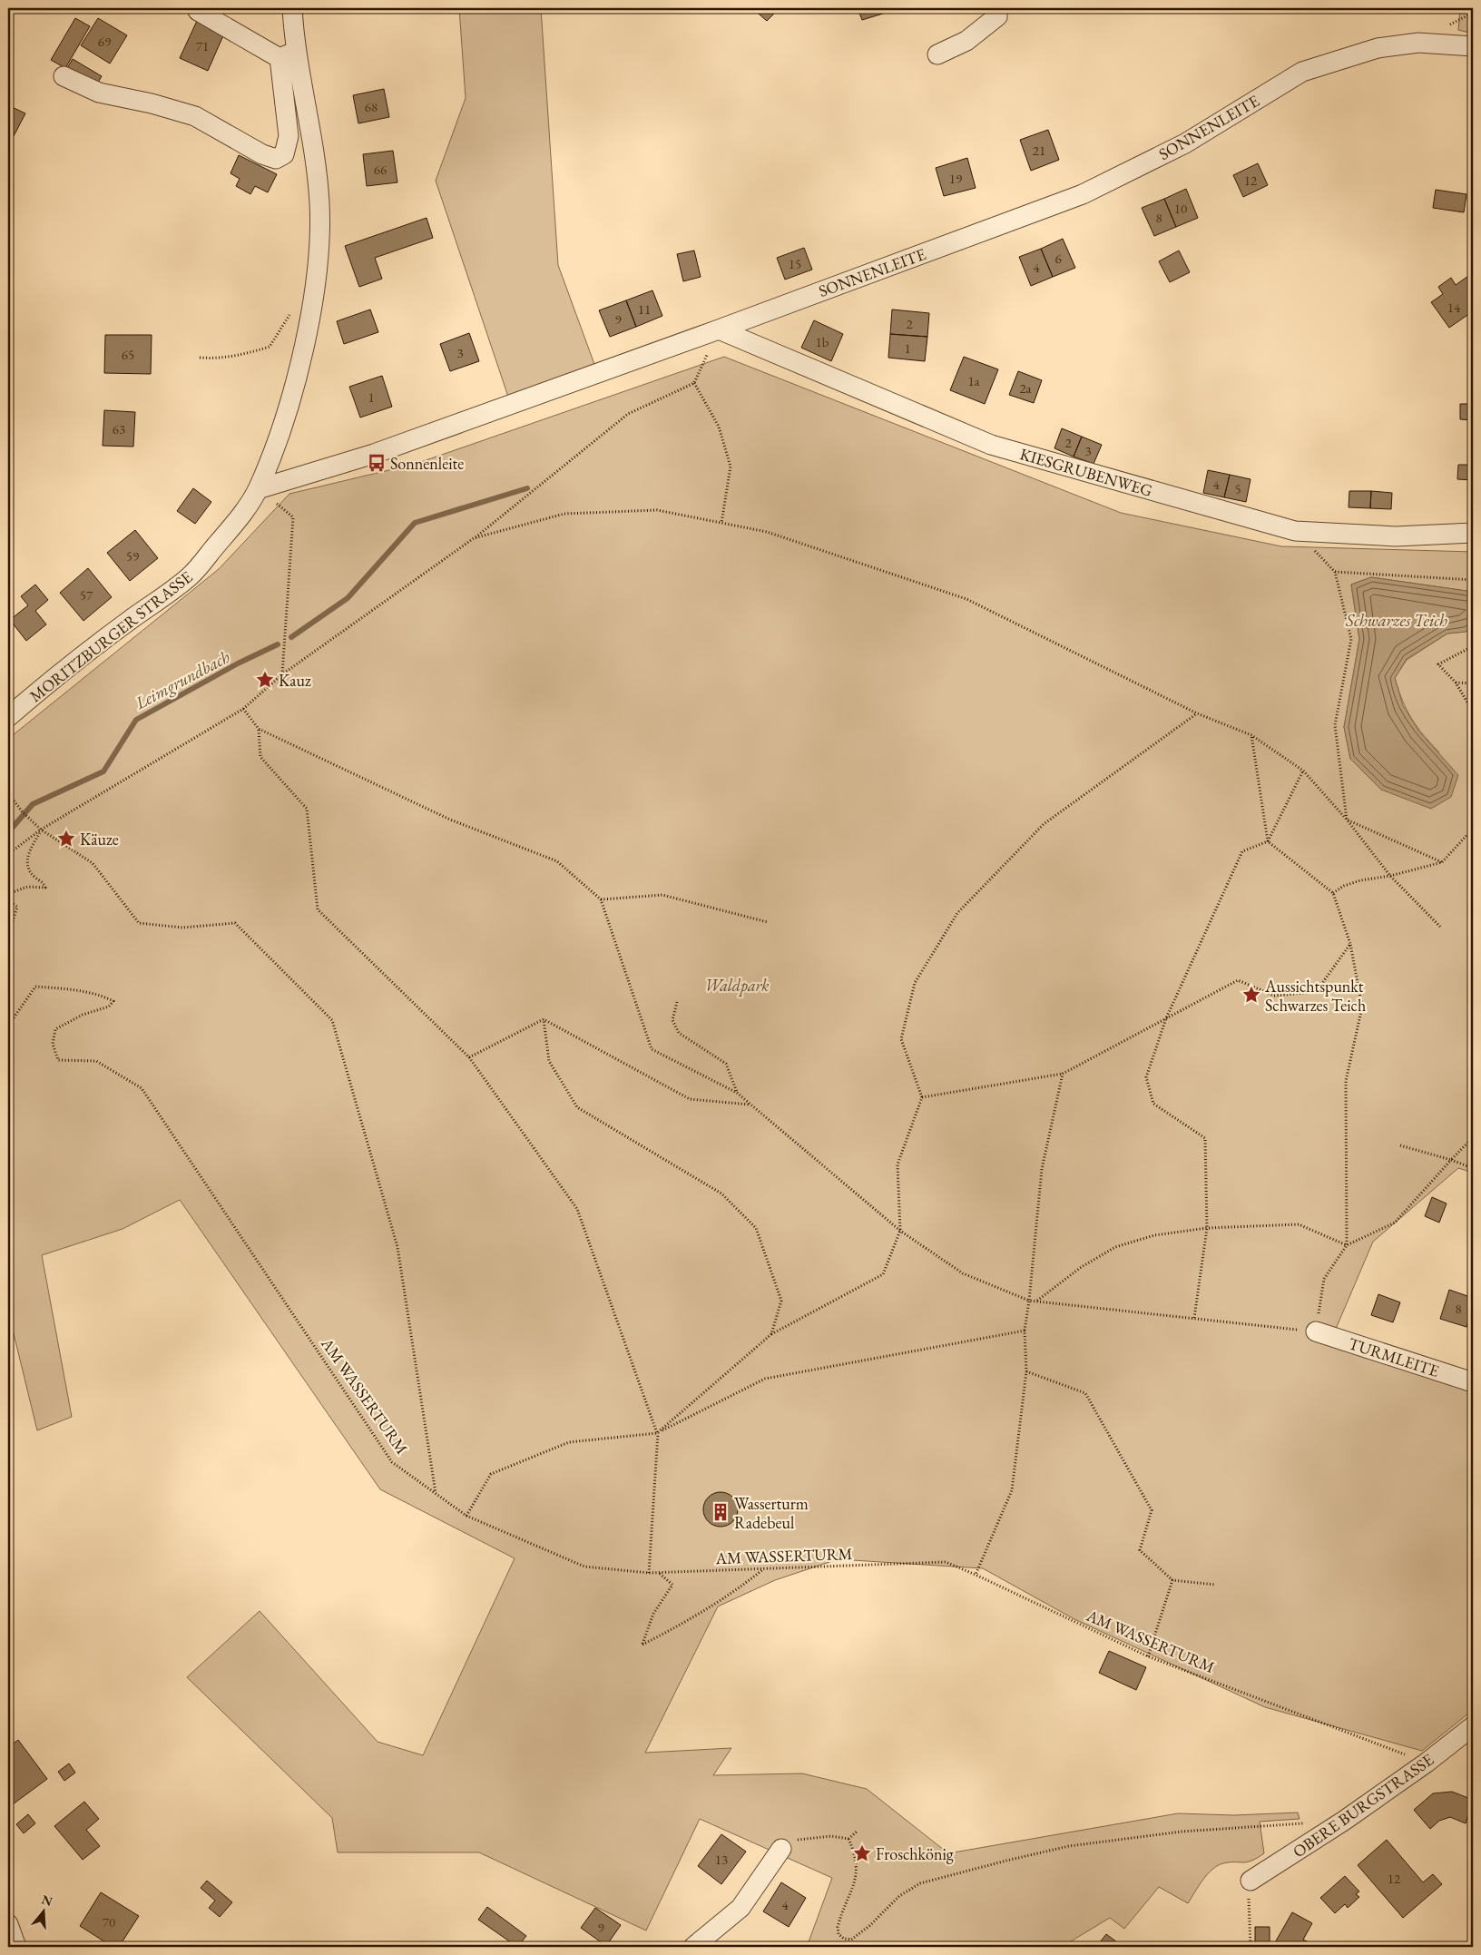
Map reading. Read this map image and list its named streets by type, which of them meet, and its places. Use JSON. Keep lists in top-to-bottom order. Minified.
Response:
{"streets":{"street":["SONNENLEITE","KIESGRUBENWEG","MORITZBURGER STRASSE","TURMLEITE","OBERE BURGSTRASSE"],"path":["AM WASSERTURM"]},"crossings":[["SONNENLEITE","KIESGRUBENWEG"],["SONNENLEITE","MORITZBURGER STRASSE"],["AM WASSERTURM","OBERE BURGSTRASSE"]],"water":["Schwarzes Teich","Leimgrundbach"],"parks":["Waldpark"],"places":{"bus stop":["Sonnenleite"],"place":["Kauz","Käuze","Aussichtspunkt Schwarzes Teich","Froschkönig"],"building":["Wasserturm Radebeul"]},"house_numbers":["69","71","68","21","66","19","12","10","8","6","15","4","14","11","9","2","1b","1","3","65","1a","2a","1","63","2","3","4","5","59","57","8","13","12","4","70","9"],"north":"top"}
